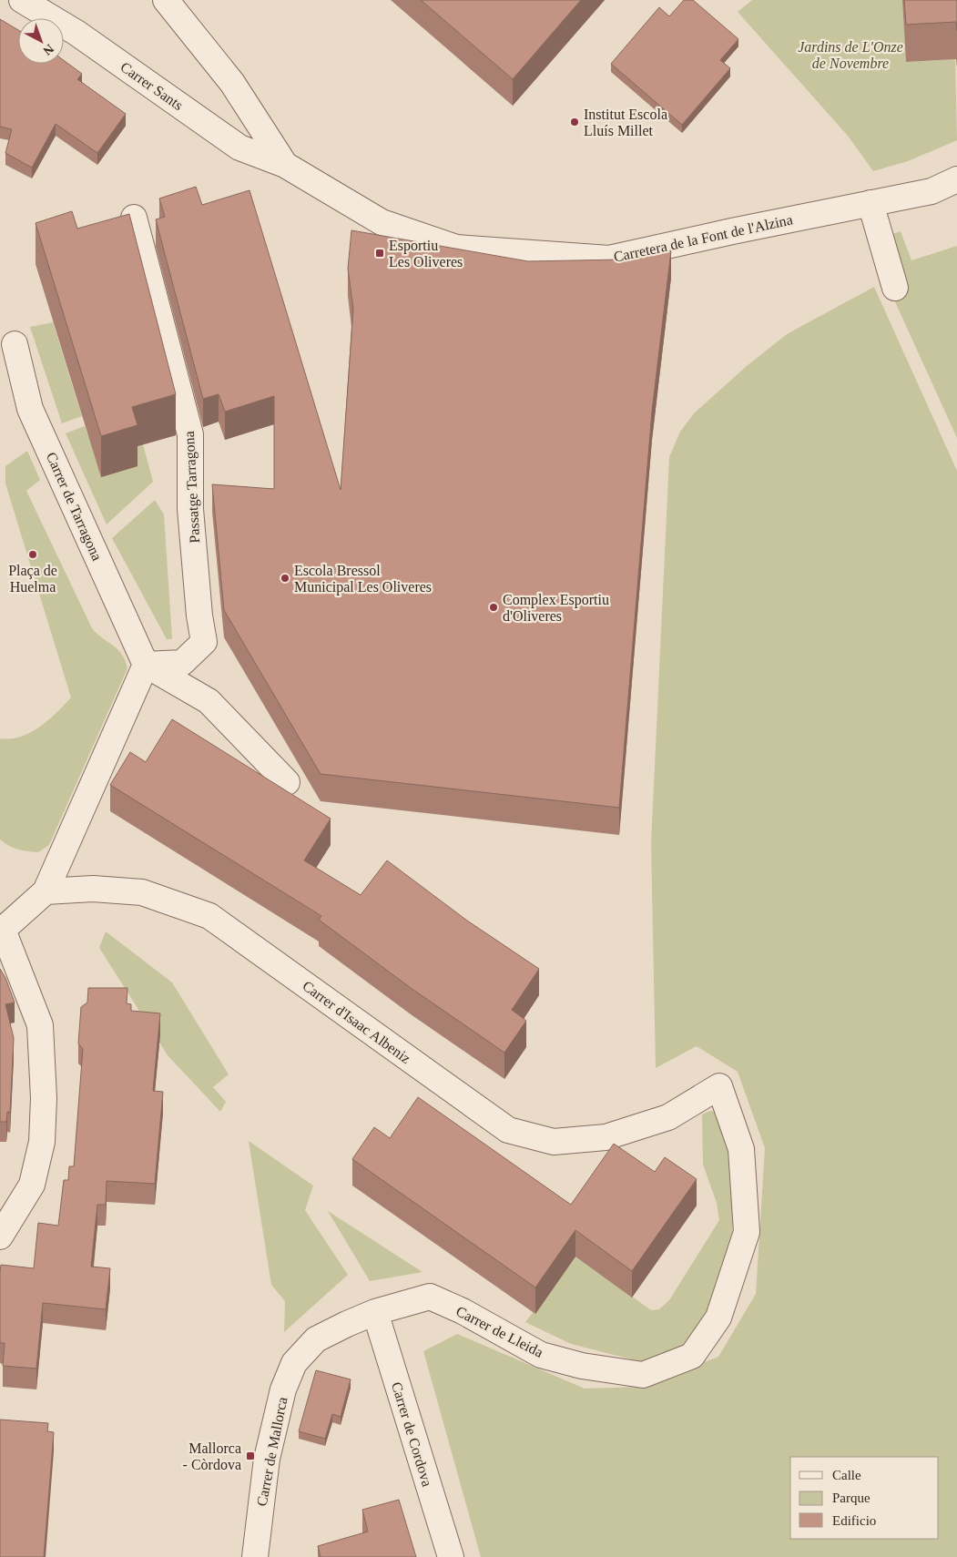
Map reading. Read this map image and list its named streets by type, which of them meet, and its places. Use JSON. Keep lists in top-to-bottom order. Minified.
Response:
{"streets":{"street":["Carrer Sants","Carretera de la Font de l'Alzina","Passatge Tarragona","Carrer de Tarragona","Carrer d'Isaac Albeniz","Carrer de Lleida","Carrer de Cordova","Carrer de Mallorca"]},"crossings":[["Carrer Sants","Carretera de la Font de l'Alzina"],["Passatge Tarragona","Carrer de Tarragona"],["Carrer d'Isaac Albeniz","Carrer de Lleida"],["Carrer de Lleida","Carrer de Cordova"],["Carrer de Lleida","Carrer de Mallorca"],["Carrer de Cordova","Carrer de Mallorca"]],"parks":["Jardins de L'Onze de Novembre"],"places":{"other":["Institut Escola Lluís Millet","Plaça de Huelma","Escola Bressol Municipal Les Oliveres","Complex Esportiu d'Oliveres"],"transit":["Esportiu Les Oliveres","Mallorca - Còrdova"]},"legend":["Calle","Parque","Edificio"],"north":"bottom right"}
